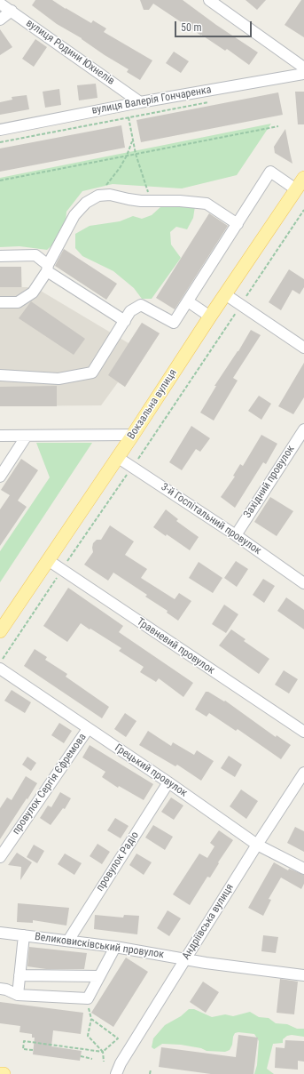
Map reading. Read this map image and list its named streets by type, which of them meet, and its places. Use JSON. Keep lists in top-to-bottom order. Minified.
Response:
{"streets":{"main road":["Вокзальна вулиця"],"street":["вулиця Родини Юхнелів","вулиця Валерія Гончаренка","Західний провулок","3-й Госпітальний провулок","Травневий провулок","Грецький провулок","провулок Сергія Єфремова","провулок Радіо","Андріївська вулиця","Великовисківський провулок"]},"crossings":[["вулиця Родини Юхнелів","вулиця Валерія Гончаренка"],["Вокзальна вулиця","3-й Госпітальний провулок"],["Вокзальна вулиця","Травневий провулок"],["Західний провулок","3-й Госпітальний провулок"],["Грецький провулок","провулок Сергія Єфремова"],["Грецький провулок","провулок Радіо"],["Грецький провулок","Андріївська вулиця"],["провулок Радіо","Великовисківський провулок"],["Андріївська вулиця","Великовисківський провулок"]],"scale_bar":"50 m"}
